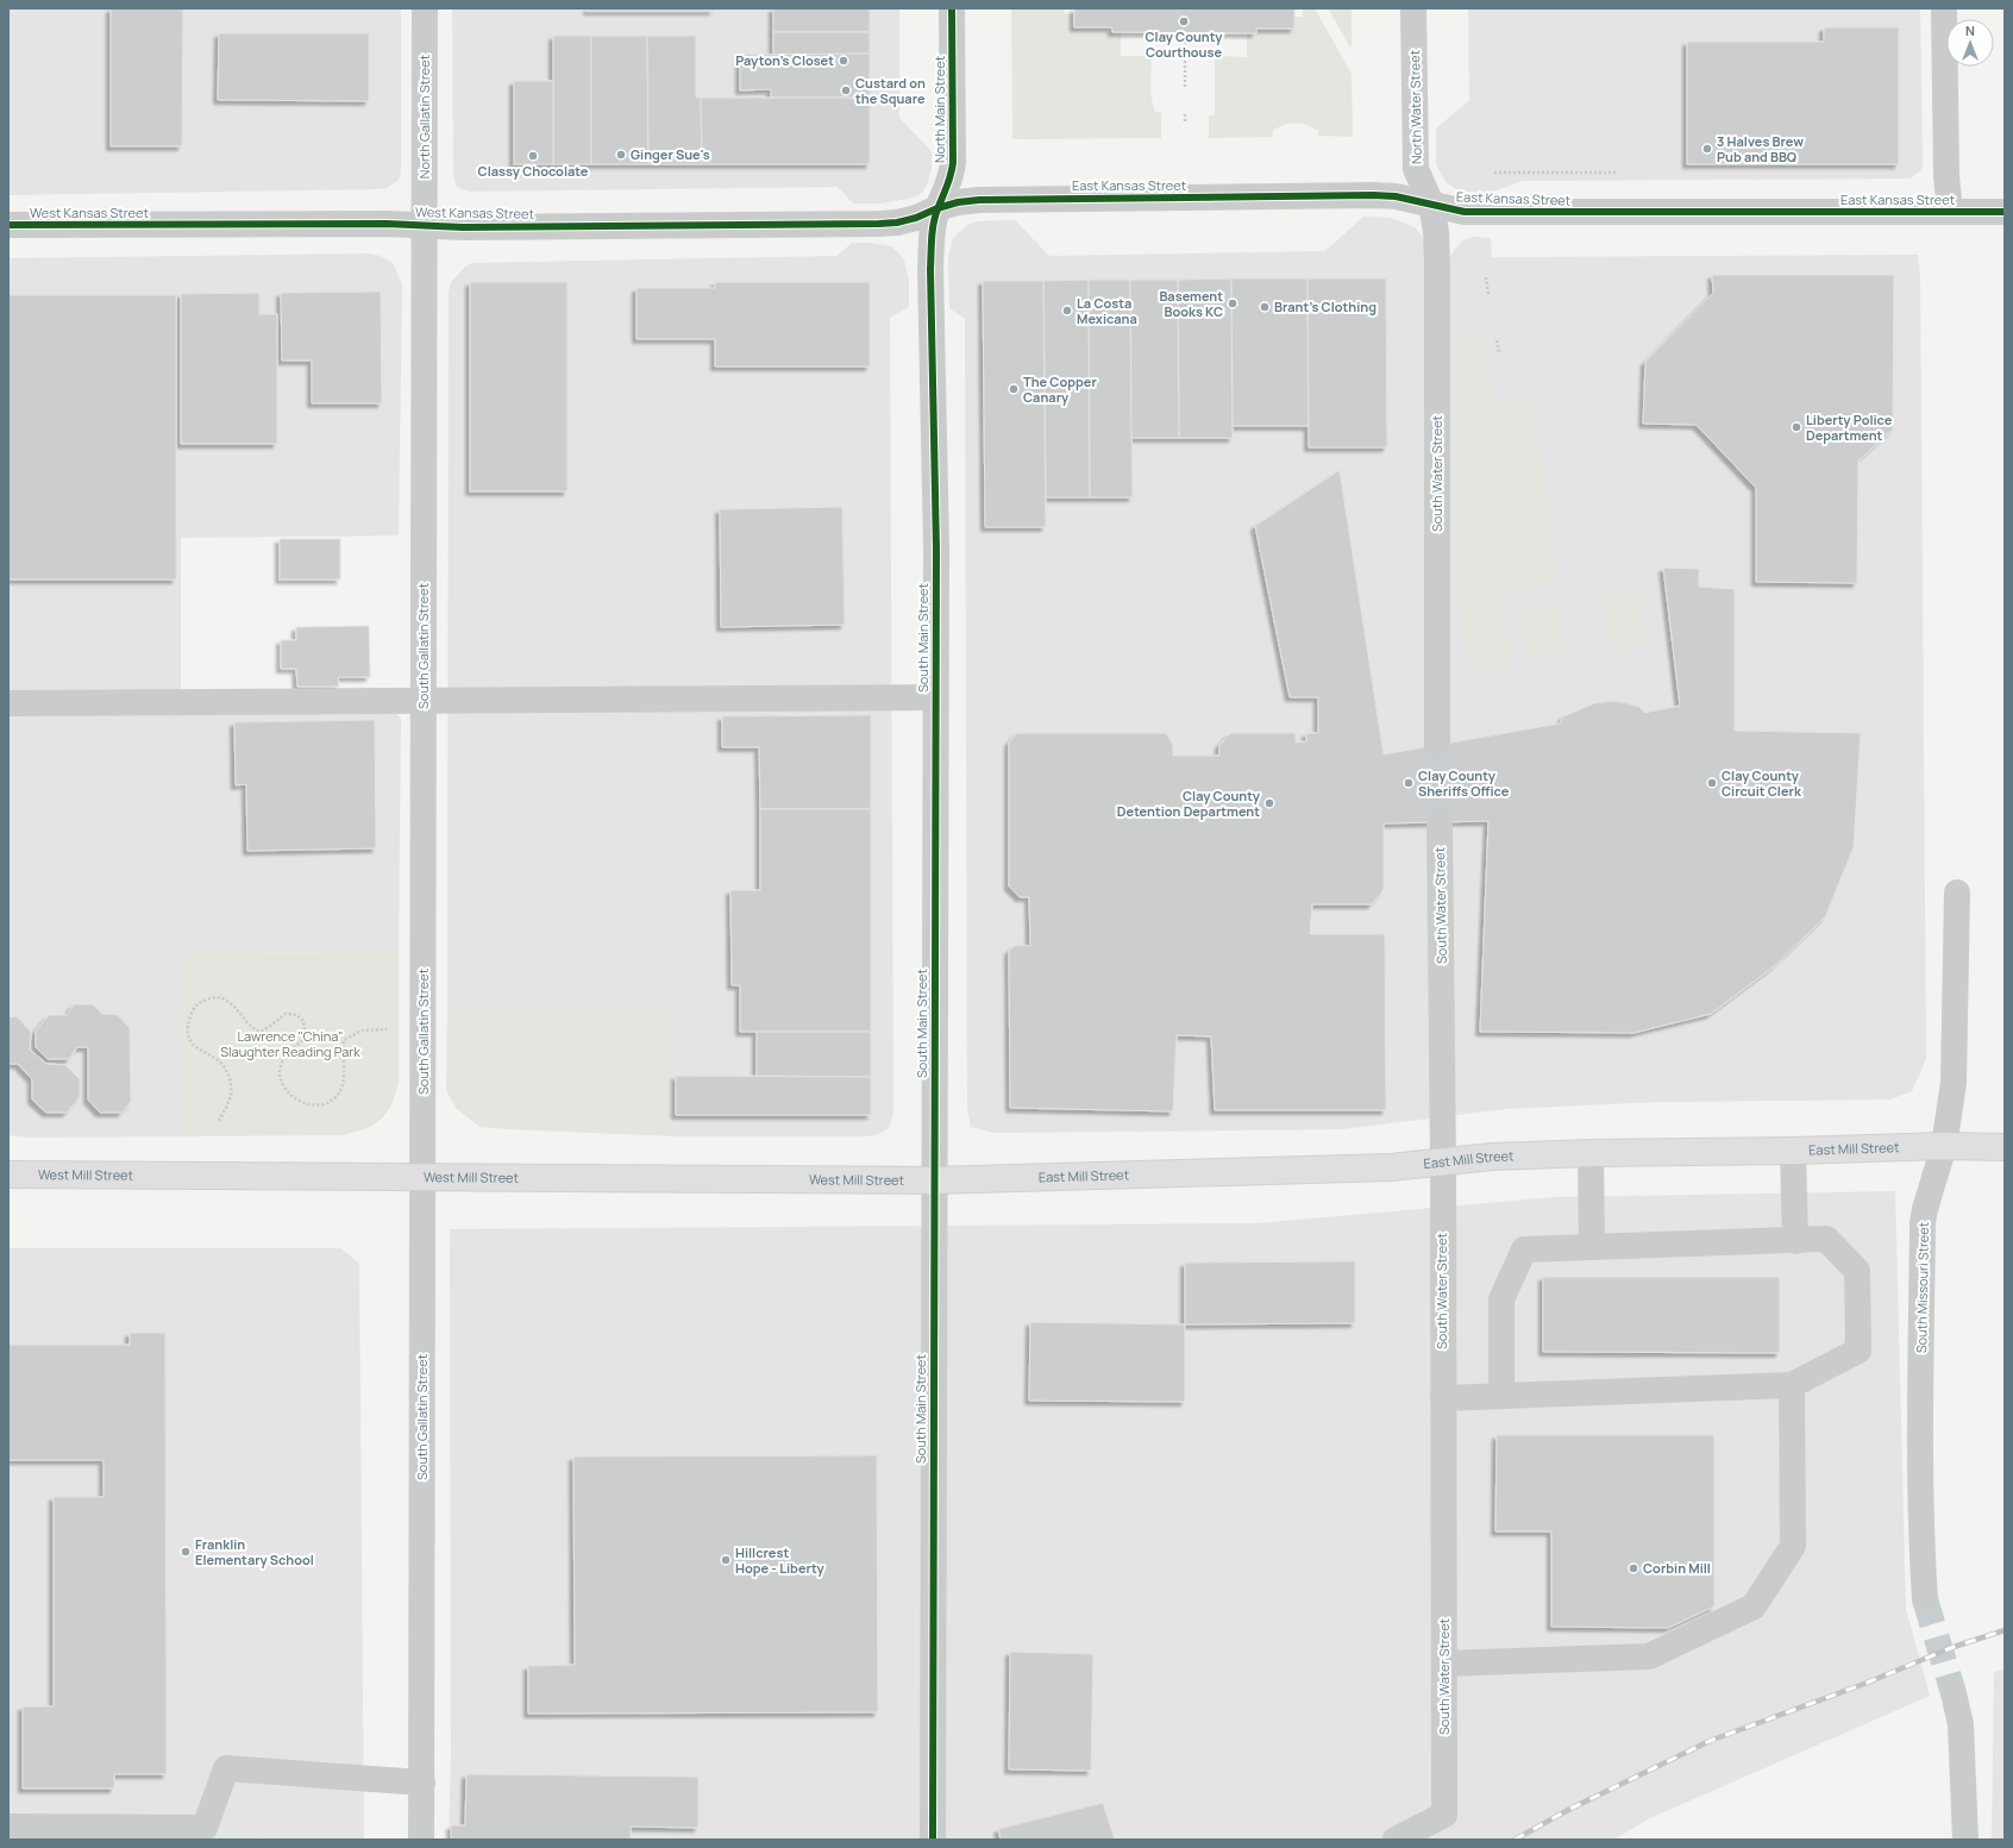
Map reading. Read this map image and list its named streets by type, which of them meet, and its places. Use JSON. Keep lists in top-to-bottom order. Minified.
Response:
{"streets":{"main road":["East Mill Street","West Mill Street"],"street":["North Water Street","North Main Street","North Gallatin Street","East Kansas Street","West Kansas Street","South Water Street","South Main Street","South Gallatin Street","South Missouri Street"]},"crossings":[["North Water Street","East Kansas Street"],["North Water Street","South Water Street"],["North Main Street","East Kansas Street"],["North Main Street","West Kansas Street"],["North Main Street","South Main Street"],["North Gallatin Street","West Kansas Street"],["North Gallatin Street","South Gallatin Street"],["East Kansas Street","West Kansas Street"],["East Kansas Street","South Water Street"],["East Kansas Street","South Main Street"],["West Kansas Street","South Main Street"],["West Kansas Street","South Gallatin Street"],["South Water Street","East Mill Street"],["South Main Street","East Mill Street"],["South Main Street","West Mill Street"],["South Gallatin Street","West Mill Street"],["East Mill Street","West Mill Street"],["East Mill Street","South Missouri Street"]],"parks":["Lawrence \"China\" Slaughter Reading Park"],"places":["Clay County Courthouse","Payton's Closet","Custard on the Square","3 Halves Brew Pub and BBQ","Ginger Sue's","Classy Chocolate","Basement Books KC","Brant's Clothing","La Costa Mexicana","The Copper Canary","Liberty Police Department","Clay County Sheriffs Office","Clay County Circuit Clerk","Clay County Detention Department","Franklin Elementary School","Hillcrest Hope - Liberty","Corbin Mill"],"north":"top"}
